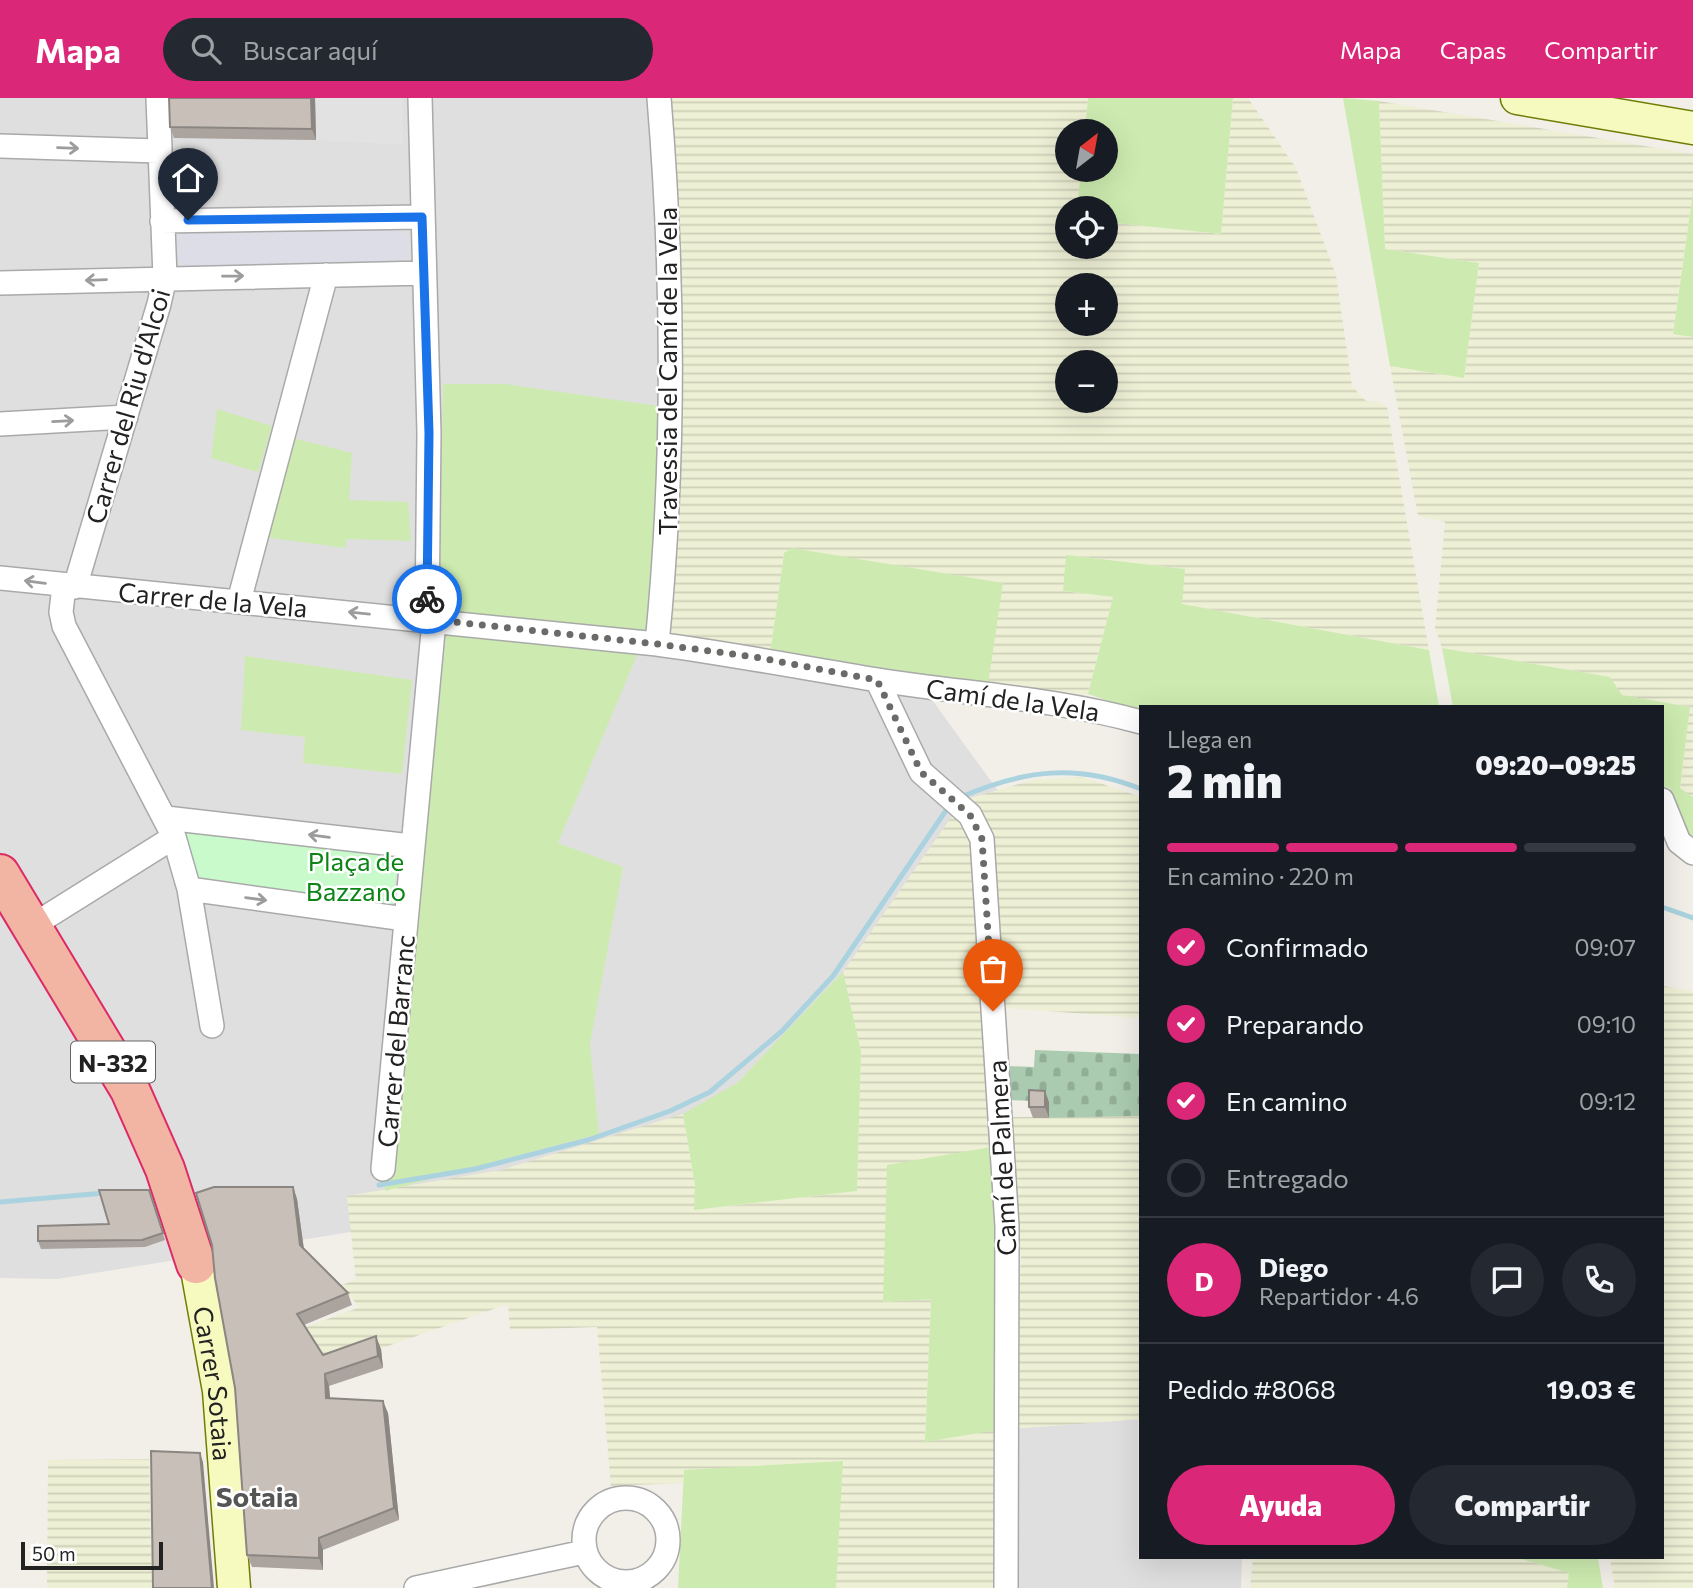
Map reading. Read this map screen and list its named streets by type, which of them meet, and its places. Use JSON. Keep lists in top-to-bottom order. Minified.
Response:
{"streets":{"highway":["N-332"],"main road":["Carrer Sotaia"],"street":["Travessia del Camí de la Vela","Carrer del Riu d'Alcoi","Carrer de la Vela","Camí de la Vela","Carrer del Barranc","Camí de Palmera"]},"crossings":[["Travessia del Camí de la Vela","Camí de la Vela"],["Carrer del Riu d'Alcoi","Carrer de la Vela"],["Carrer de la Vela","Camí de la Vela"],["Carrer de la Vela","Carrer del Barranc"],["Camí de la Vela","Carrer del Barranc"],["Camí de la Vela","Camí de Palmera"],["N-332","Carrer Sotaia"]],"one_way":["Carrer de la Vela"],"districts":["Sotaia"],"parks":["Plaça de Bazzano"],"scale_bar":"50 m","north":"top right","page":{"header":"Mapa","search":"Buscar aquí","nav":["Mapa","Capas","Compartir"],"map_buttons":["+","−"],"heading":["2 min","Llega en","09:20–09:25"],"panel":["Diego","Repartidor · 4.6","Pedido #8068","19.03 €"],"bar":"En camino · 220 m","list":[["Confirmado","09:07"],["Preparando","09:10"],["En camino","09:12"],"Entregado"],"round":"D","buttons":["Ayuda","Compartir"],"scale":"50 m"}}
